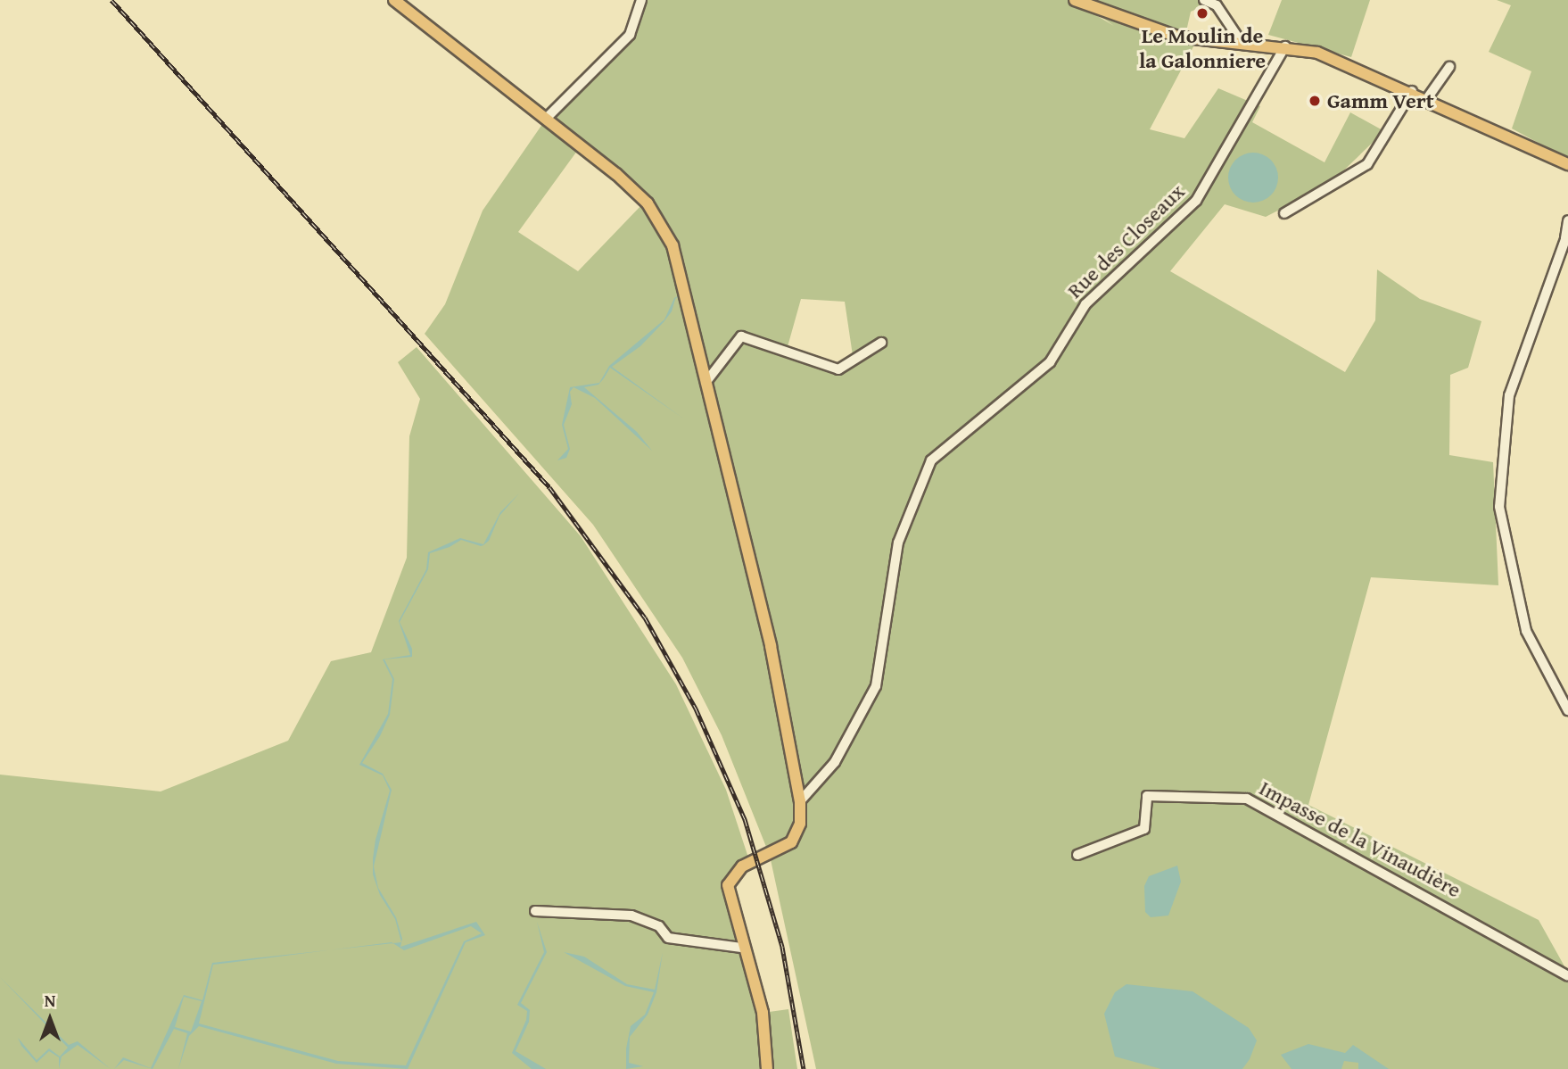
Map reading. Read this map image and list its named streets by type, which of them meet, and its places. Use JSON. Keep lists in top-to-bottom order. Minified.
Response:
{"streets":{"street":["Rue des Closeaux","Impasse de la Vinaudière"]},"places":["Le Moulin de la Galonniere","Gamm Vert"],"north":"top"}
